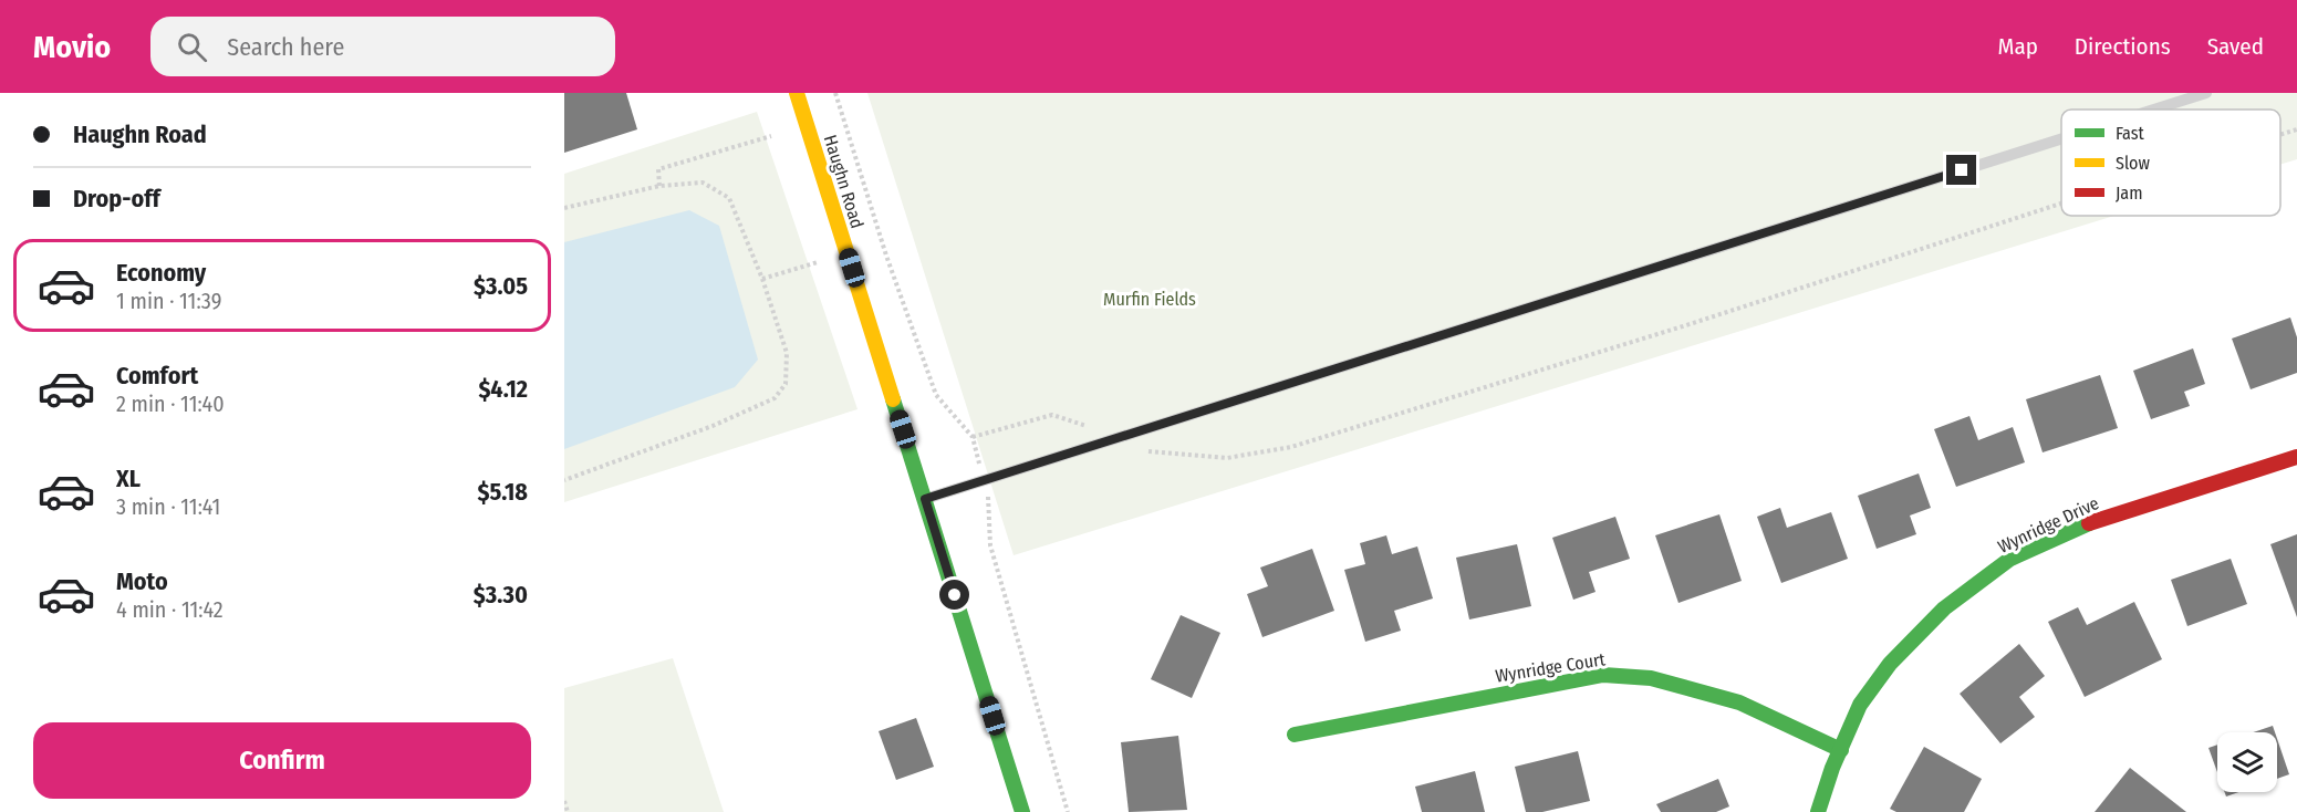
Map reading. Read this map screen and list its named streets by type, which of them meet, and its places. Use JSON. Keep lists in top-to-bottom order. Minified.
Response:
{"streets":{"street":["Haughn Road","Wynridge Drive","Wynridge Court"]},"crossings":[["Wynridge Drive","Wynridge Court"]],"parks":["Murfin Fields"],"legend":["Fast","Slow","Jam"],"page":{"header":"Movio","search":"Search here","nav":["Map","Directions","Saved"],"banner":["Haughn Road","Drop-off"],"list":[{"name":"Economy","note":"1 min · 11:39","value":"$3.05"},{"name":"Comfort","note":"2 min · 11:40","value":"$4.12"},{"name":"XL","note":"3 min · 11:41","value":"$5.18"},{"name":"Moto","note":"4 min · 11:42","value":"$3.30"}],"buttons":"Confirm"}}
